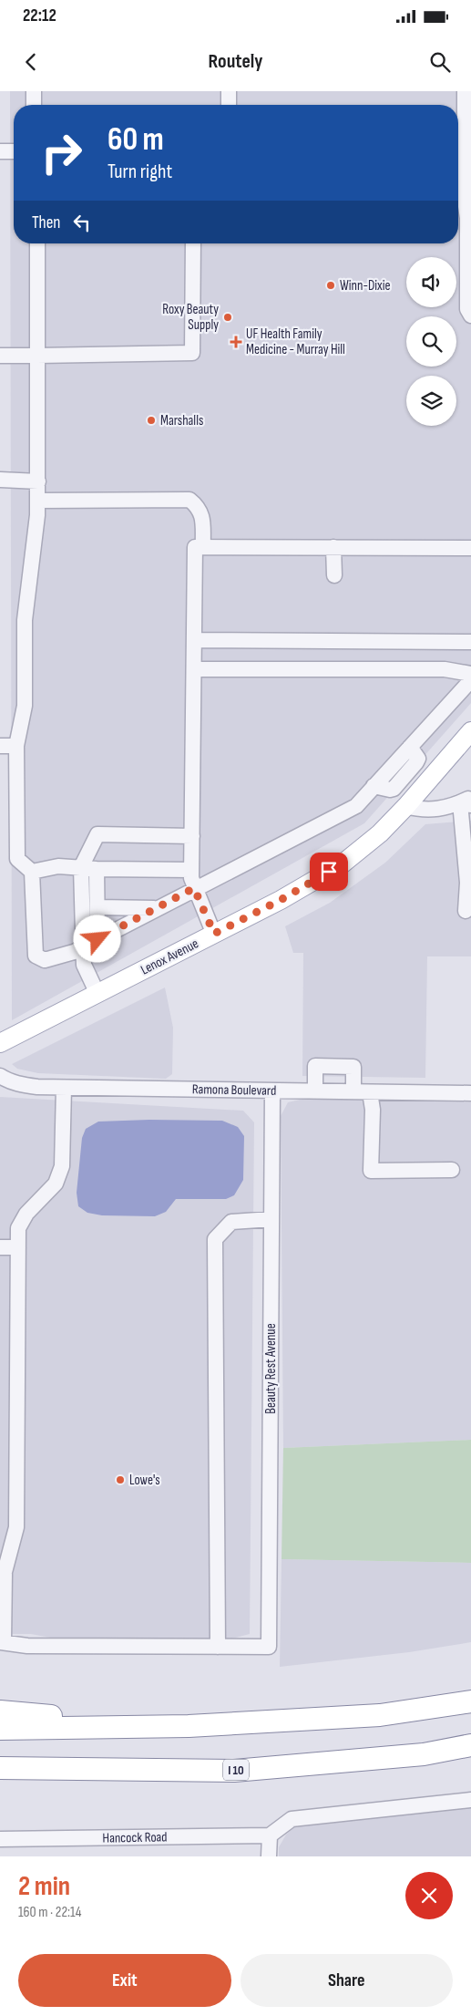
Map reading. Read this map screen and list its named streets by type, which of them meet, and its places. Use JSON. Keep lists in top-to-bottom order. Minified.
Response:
{"streets":{"highway":["I 10"],"main road":["Lenox Avenue"],"street":["Ramona Boulevard","Beauty Rest Avenue","Hancock Road"]},"crossings":[["Ramona Boulevard","Beauty Rest Avenue"]],"places":{"other":["Winn-Dixie","Roxy Beauty Supply","Marshalls","Lowe's"],"health":["UF Health Family Medicine - Murray Hill"]},"page":{"status":"22:12","header":"Routely","turn":["60 m","Turn right"],"then":"Then","heading":["2 min","160 m · 22:14"],"buttons":["Exit","Share"]}}
